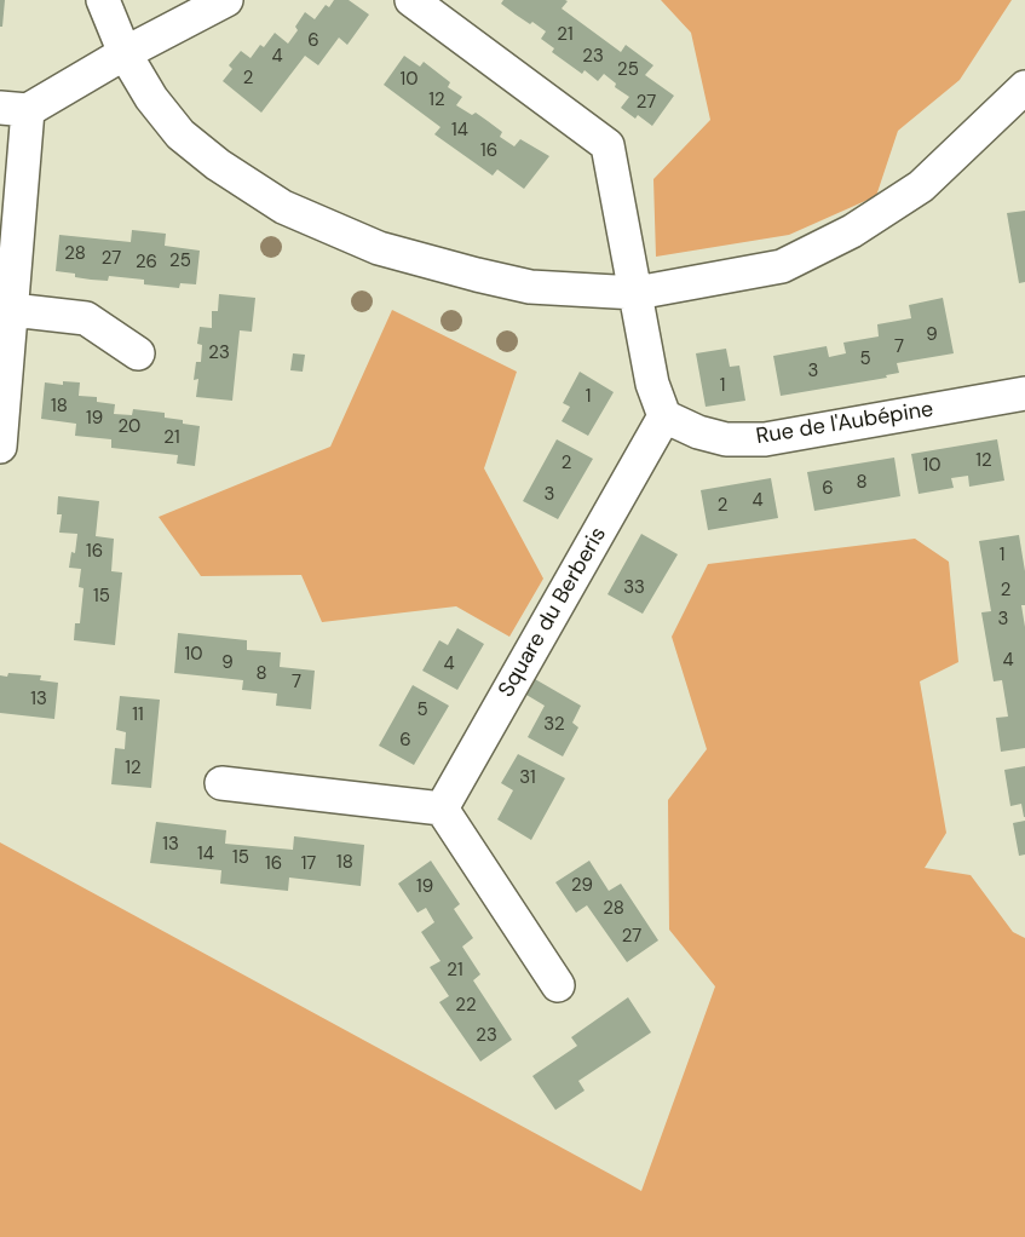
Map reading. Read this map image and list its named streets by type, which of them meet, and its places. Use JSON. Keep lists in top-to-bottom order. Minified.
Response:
{"streets":{"street":["Rue de l'Aubépine","Square du Berberis"]},"crossings":[["Rue de l'Aubépine","Square du Berberis"]],"house_numbers":["21","6","4","23","25","2","10","12","27","14","16","28","27","25","26","9","7","23","5","3","1","1","18","19","20","21","12","2","10","8","6","3","4","2","16","1","33","2","15","3","10","4","9","4","8","7","13","5","11","32","6","12","31","13","14","15","18","16","17","29","19","28","27","21","22","23"]}
